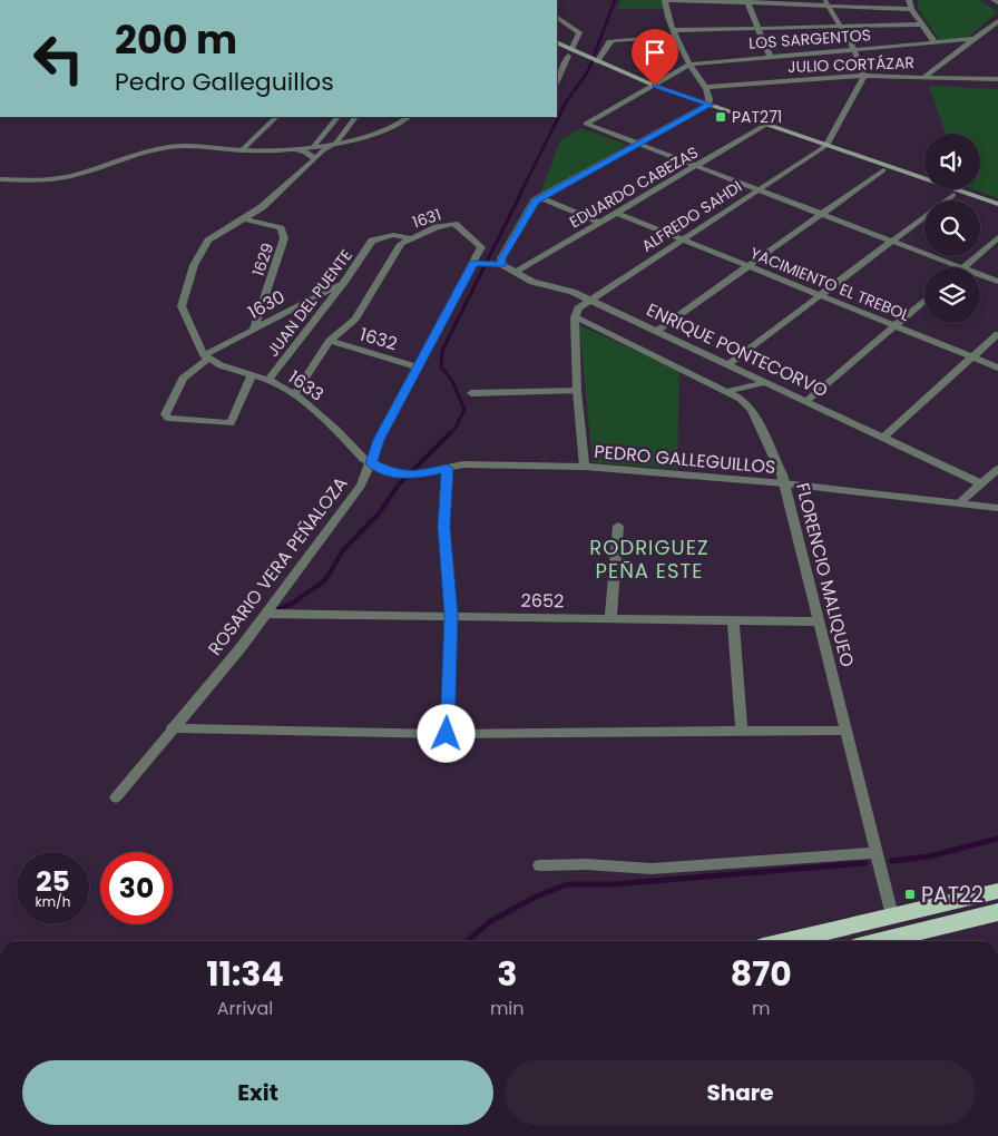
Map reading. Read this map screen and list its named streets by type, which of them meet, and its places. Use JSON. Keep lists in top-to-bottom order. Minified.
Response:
{"streets":{"street":["LOS SARGENTOS","JULIO CORTÁZAR","EDUARDO CABEZAS","ALFREDO SAHDI","1631","1629","YACIMIENTO EL TREBOL","JUAN DEL PUENTE","1630","1632","ENRIQUE PONTECORVO","1633","PEDRO GALLEGUILLOS","ROSARIO VERA PEÑALOZA","FLORENCIO MALIQUEO","2652"]},"crossings":[["EDUARDO CABEZAS","YACIMIENTO EL TREBOL"],["EDUARDO CABEZAS","ENRIQUE PONTECORVO"],["ALFREDO SAHDI","YACIMIENTO EL TREBOL"],["ALFREDO SAHDI","ENRIQUE PONTECORVO"],["ALFREDO SAHDI","FLORENCIO MALIQUEO"],["1631","JUAN DEL PUENTE"],["1631","ROSARIO VERA PEÑALOZA"],["1629","1630"],["JUAN DEL PUENTE","1630"],["JUAN DEL PUENTE","1633"],["1630","1633"],["1632","ROSARIO VERA PEÑALOZA"],["ENRIQUE PONTECORVO","ROSARIO VERA PEÑALOZA"],["1633","PEDRO GALLEGUILLOS"],["1633","ROSARIO VERA PEÑALOZA"],["PEDRO GALLEGUILLOS","ROSARIO VERA PEÑALOZA"],["PEDRO GALLEGUILLOS","FLORENCIO MALIQUEO"],["ROSARIO VERA PEÑALOZA","2652"],["FLORENCIO MALIQUEO","2652"]],"districts":["RODRIGUEZ PEÑA ESTE"],"places":{"transit":["PAT271","PAT22"]},"page":{"turn":["200 m","Pedro Galleguillos"],"speed":"25 km/h","limit":"30","eta":["11:34","Arrival","3","min","870","m"],"buttons":["Exit","Share"]}}
